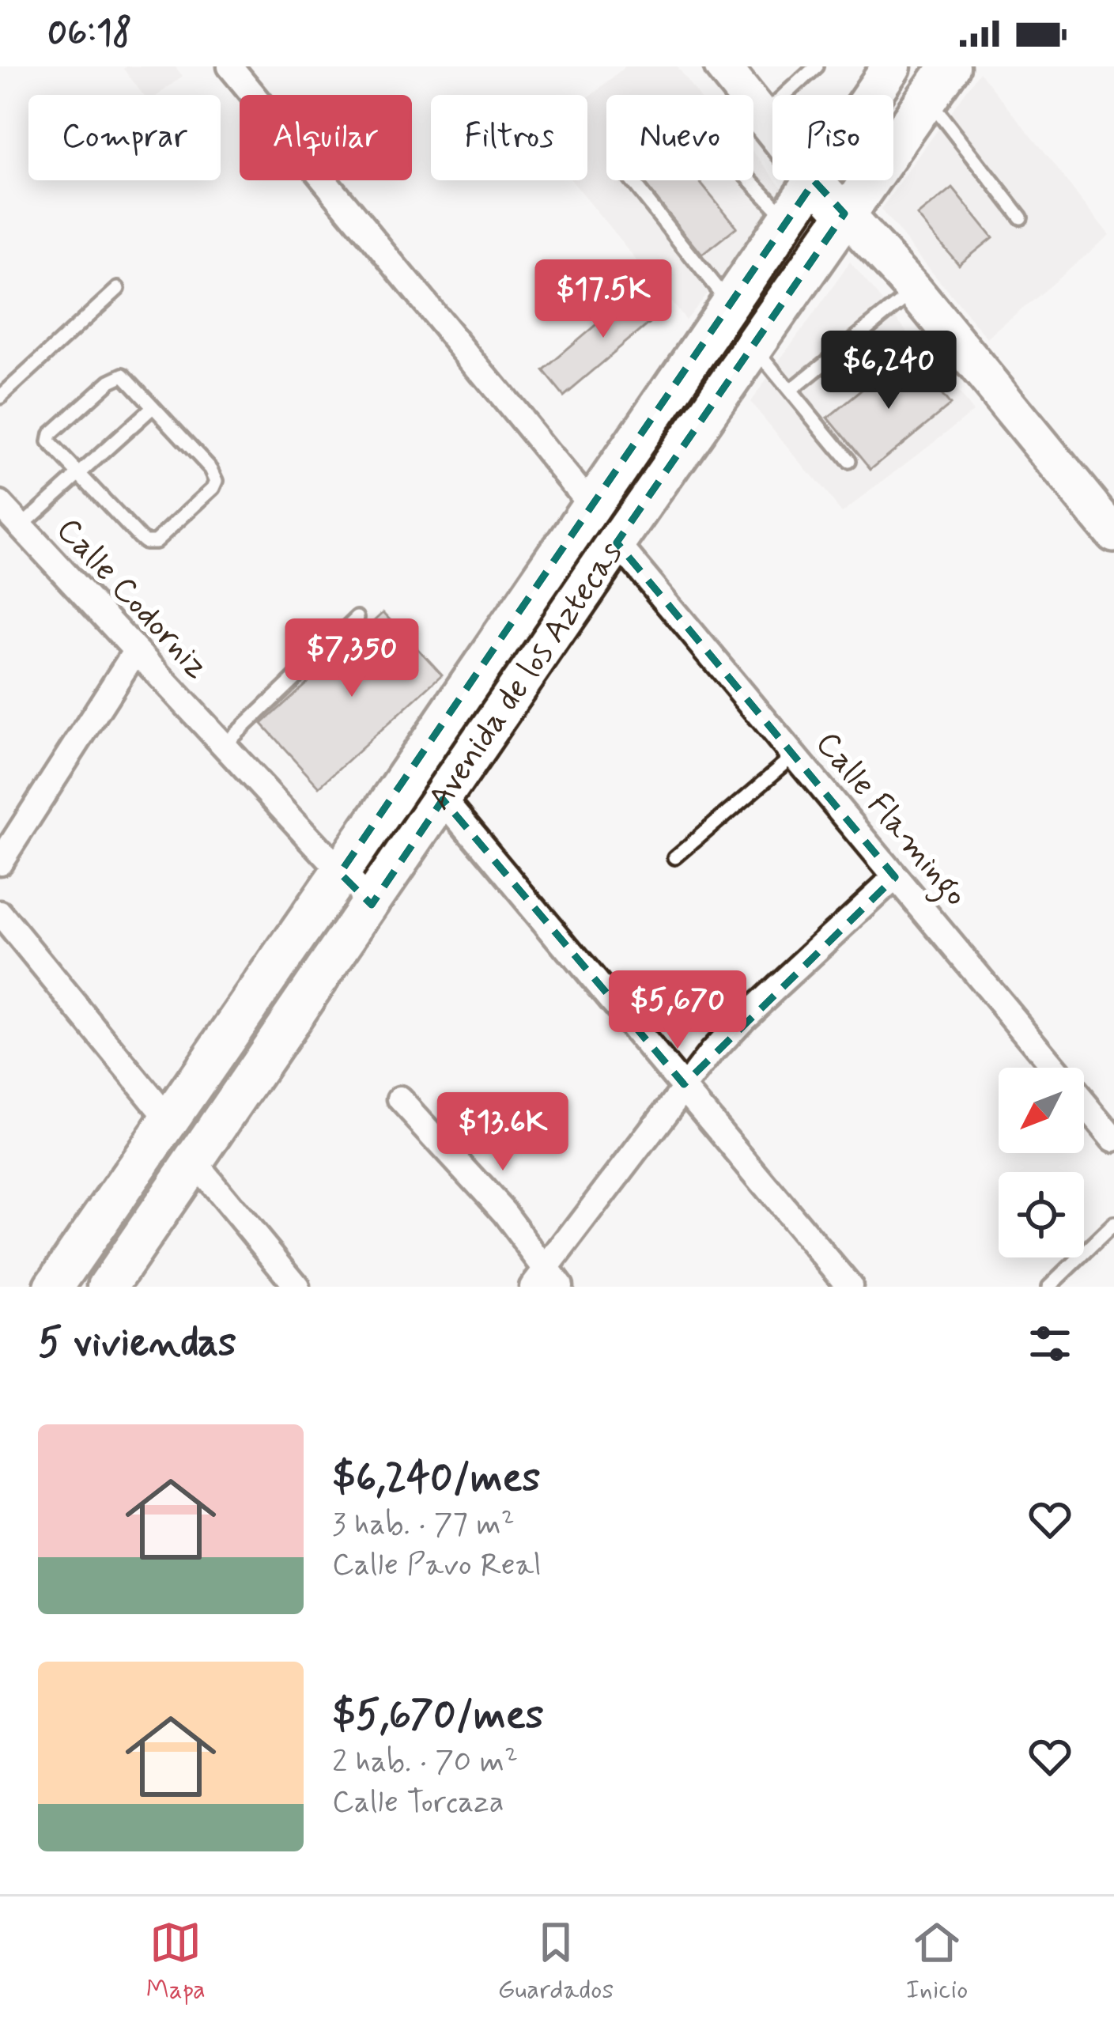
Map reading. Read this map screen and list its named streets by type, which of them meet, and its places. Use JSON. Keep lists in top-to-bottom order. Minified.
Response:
{"streets":{"main road":["Avenida de los Aztecas"],"street":["Calle Codorniz","Calle Flamingo"]},"crossings":[["Calle Codorniz","Avenida de los Aztecas"],["Avenida de los Aztecas","Calle Flamingo"]],"north":"bottom left","page":{"status":"06:18","chip":["Comprar","Alquilar","Filtros","Nuevo","Piso"],"price":["$17.5K","$6,240","$7,350","$5,670","$13.6K"],"heading":"5 viviendas","list":[{"name":"$6,240/mes","note":"3 hab. · 77 m² · Calle Pavo Real"},{"name":"$5,670/mes","note":"2 hab. · 70 m² · Calle Torcaza"}],"tabs":["Mapa","Guardados","Inicio"]}}
